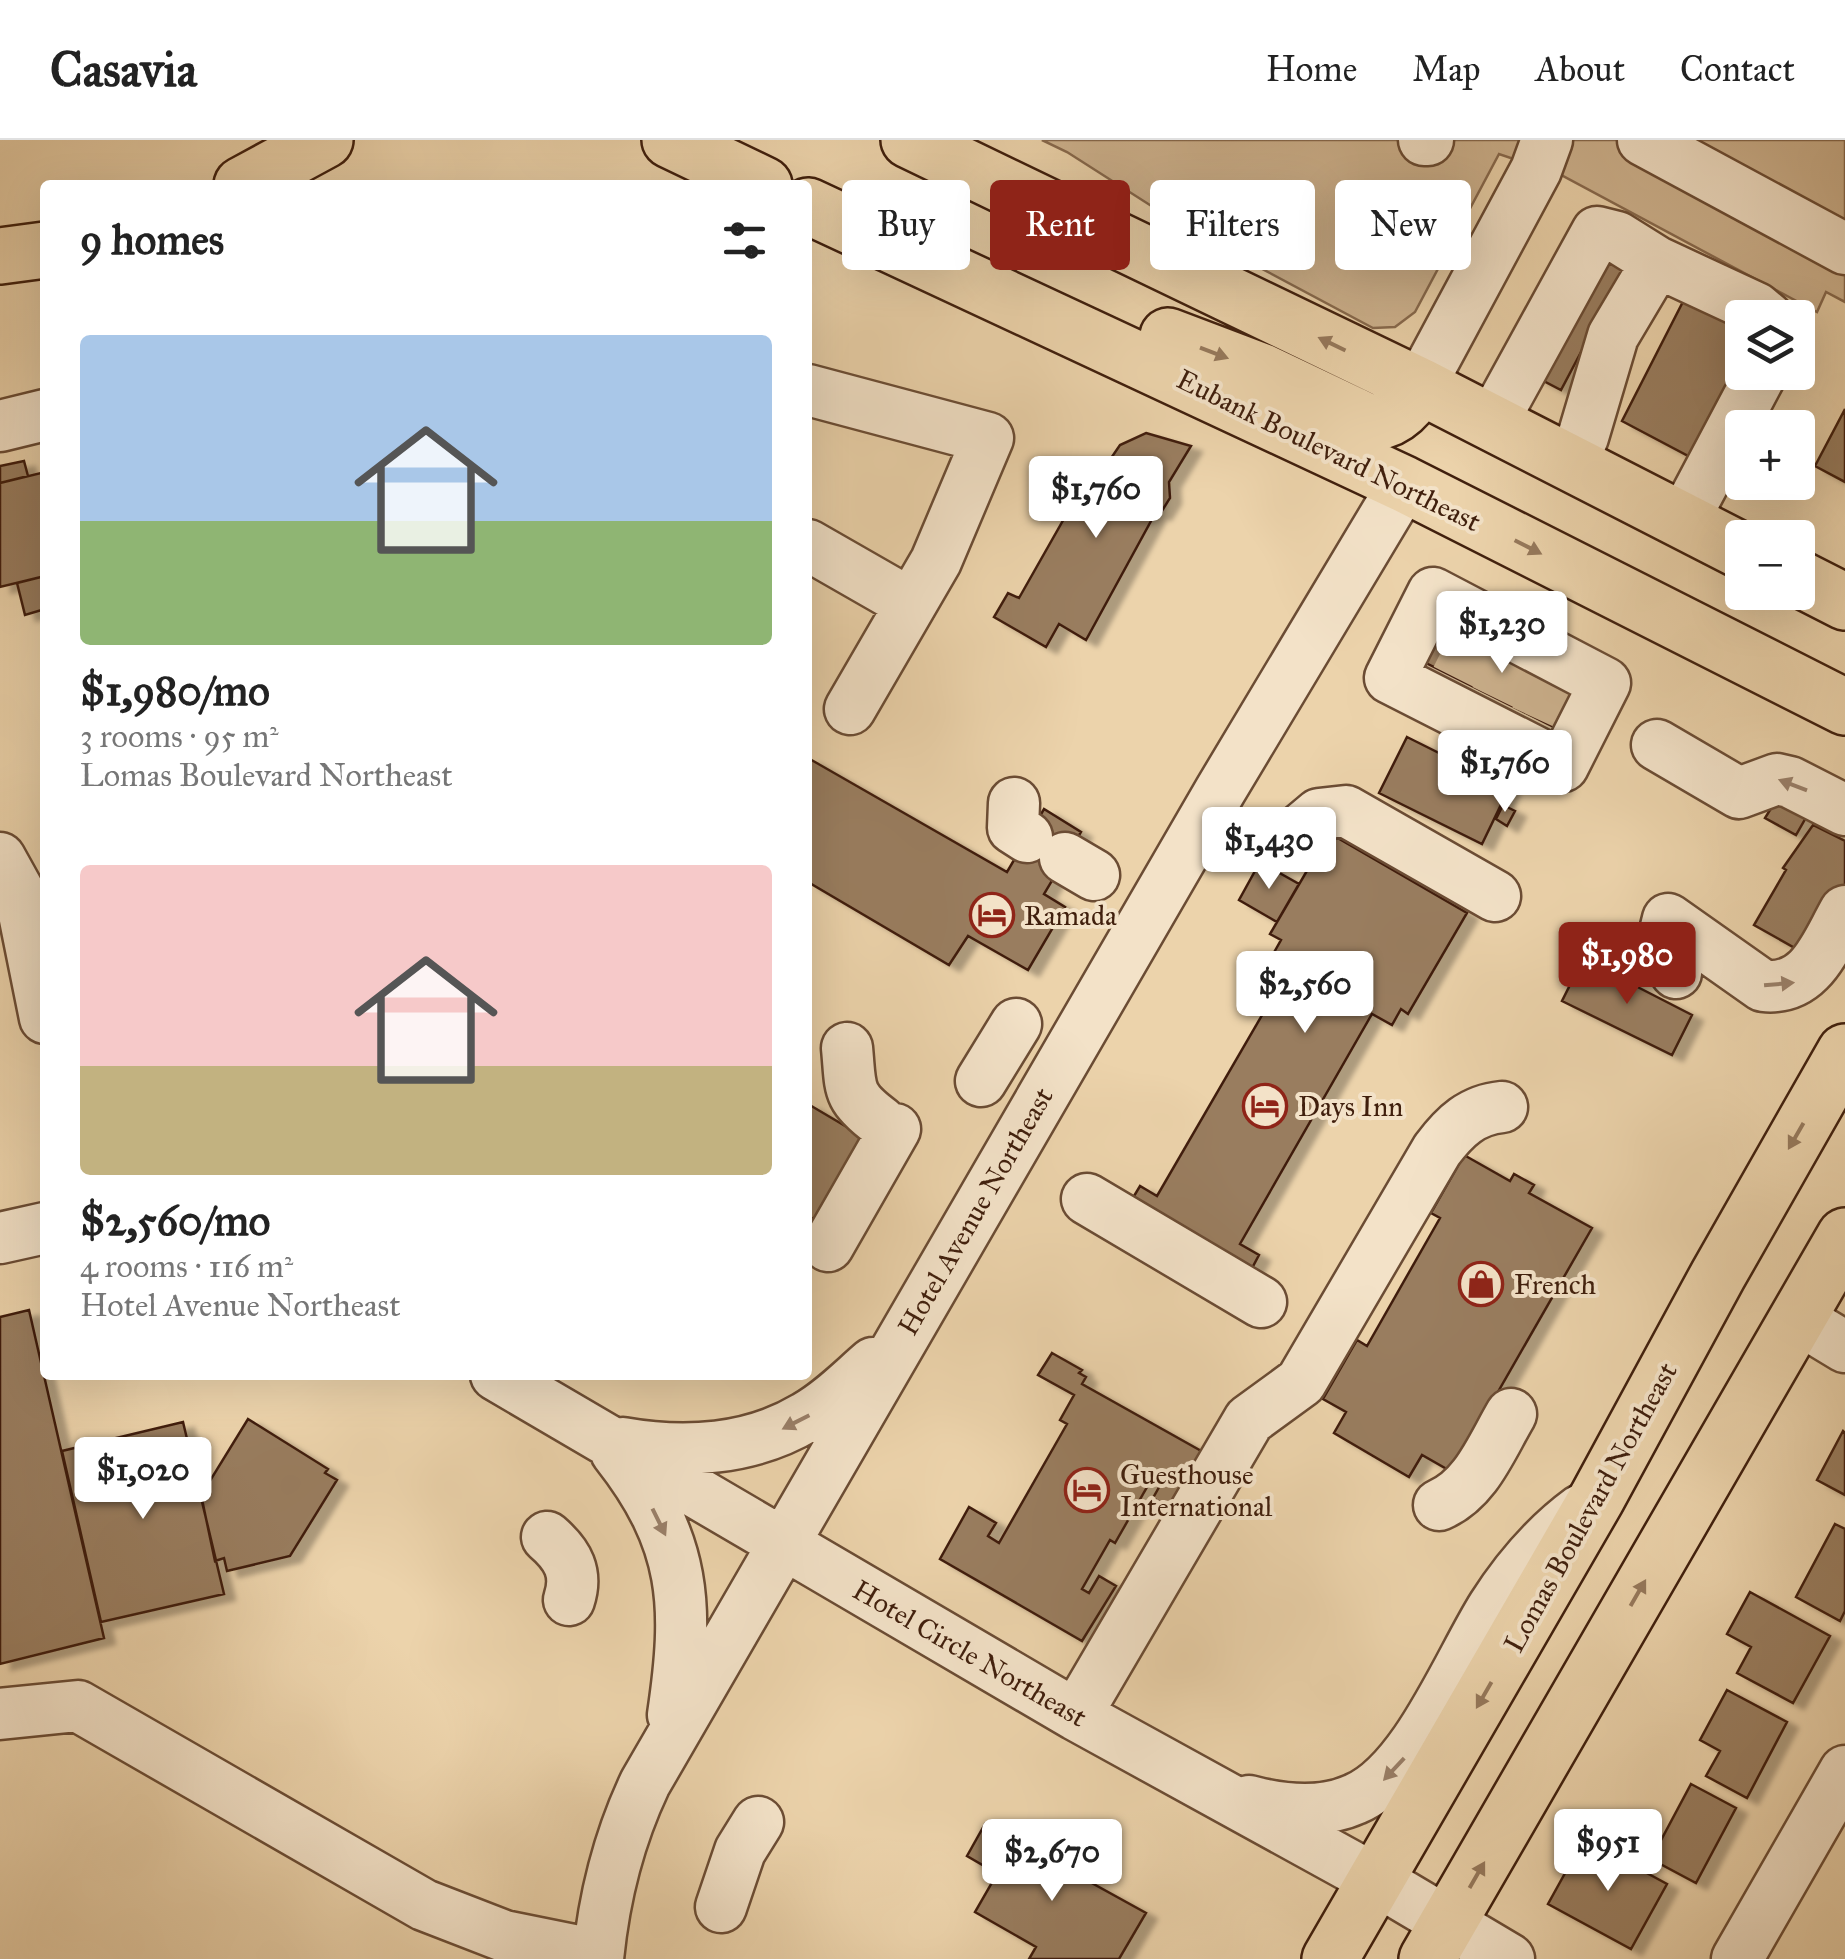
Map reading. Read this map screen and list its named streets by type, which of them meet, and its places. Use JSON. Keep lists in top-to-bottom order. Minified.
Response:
{"streets":{"main road":["Eubank Boulevard Northeast","Lomas Boulevard Northeast"],"street":["Hotel Avenue Northeast","Hotel Circle Northeast"]},"crossings":[["Eubank Boulevard Northeast","Hotel Avenue Northeast"],["Hotel Avenue Northeast","Hotel Circle Northeast"],["Lomas Boulevard Northeast","Hotel Circle Northeast"]],"places":{"hotel":["Ramada","Days Inn","Guesthouse International"],"shop":["French"]},"page":{"header":"Casavia","nav":["Home","Map","About","Contact"],"chip":["Buy","Rent","Filters","New"],"heading":"9 homes","map_buttons":["+","−"],"list":[{"name":"$1,980/mo","note":"3 rooms · 95 m² · Lomas Boulevard Northeast"},{"name":"$2,560/mo","note":"4 rooms · 116 m² · Hotel Avenue Northeast"}],"price":["$1,760","$1,230","$1,760","$1,430","$1,980","$2,560","$1,020","$951","$2,670"]}}
